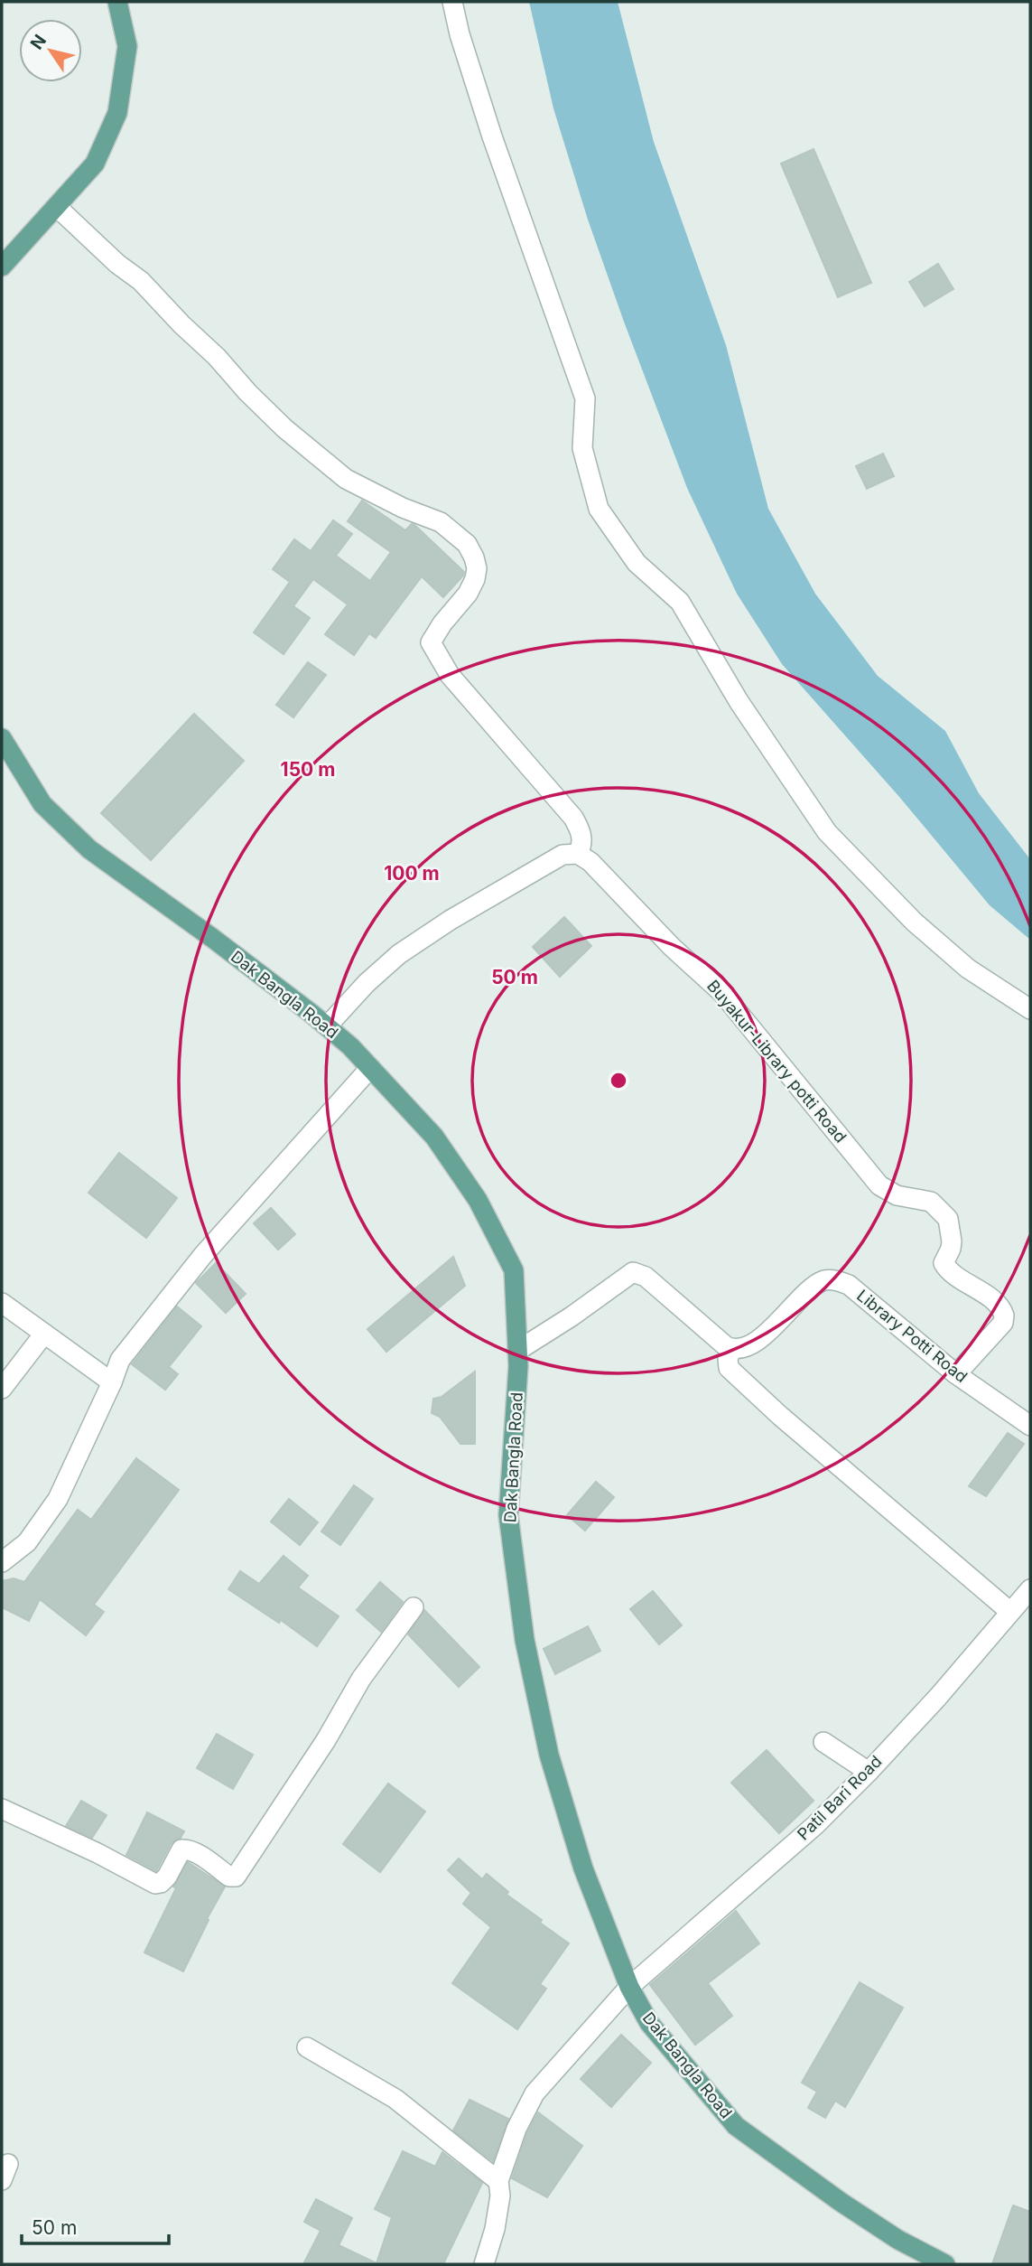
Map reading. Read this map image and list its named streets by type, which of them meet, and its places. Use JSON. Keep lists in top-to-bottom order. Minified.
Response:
{"streets":{"main road":["Dak Bangla Road"],"street":["Buyakur-Library potti Road","Library Potti Road","Patil Bari Road"]},"crossings":[["Dak Bangla Road","Patil Bari Road"],["Buyakur-Library potti Road","Library Potti Road"]],"scale_bar":"50 m","north":"top left","rings":["150 m","100 m","50 m"]}
